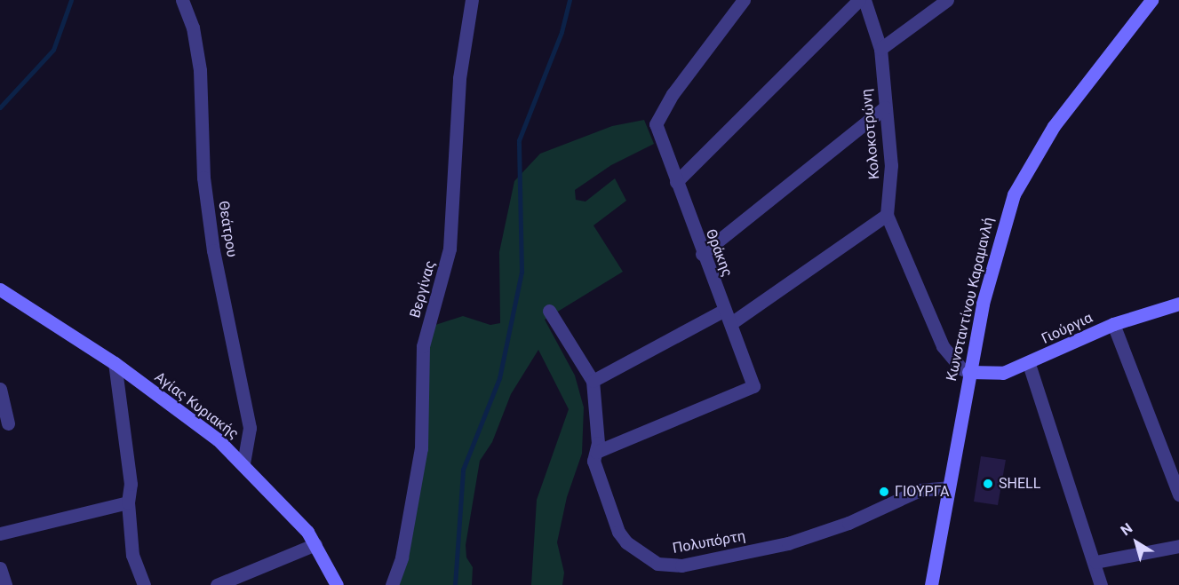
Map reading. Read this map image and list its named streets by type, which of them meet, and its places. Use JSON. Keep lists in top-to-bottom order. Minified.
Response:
{"streets":{"street":["Κολοκοτρώνη","Θεάτρου","Θράκης","Βεργίνας","Κωνσταντίνου Καραμανλή","Γιούργια","Αγίας Κυριακής","Πολυπόρτη"]},"crossings":[["Κολοκοτρώνη","Κωνσταντίνου Καραμανλή"],["Κολοκοτρώνη","Γιούργια"],["Θεάτρου","Αγίας Κυριακής"],["Θράκης","Πολυπόρτη"],["Κωνσταντίνου Καραμανλή","Γιούργια"],["Κωνσταντίνου Καραμανλή","Πολυπόρτη"]],"places":["SHELL","ΓΙΟΥΡΓΑ"],"north":"top left"}
